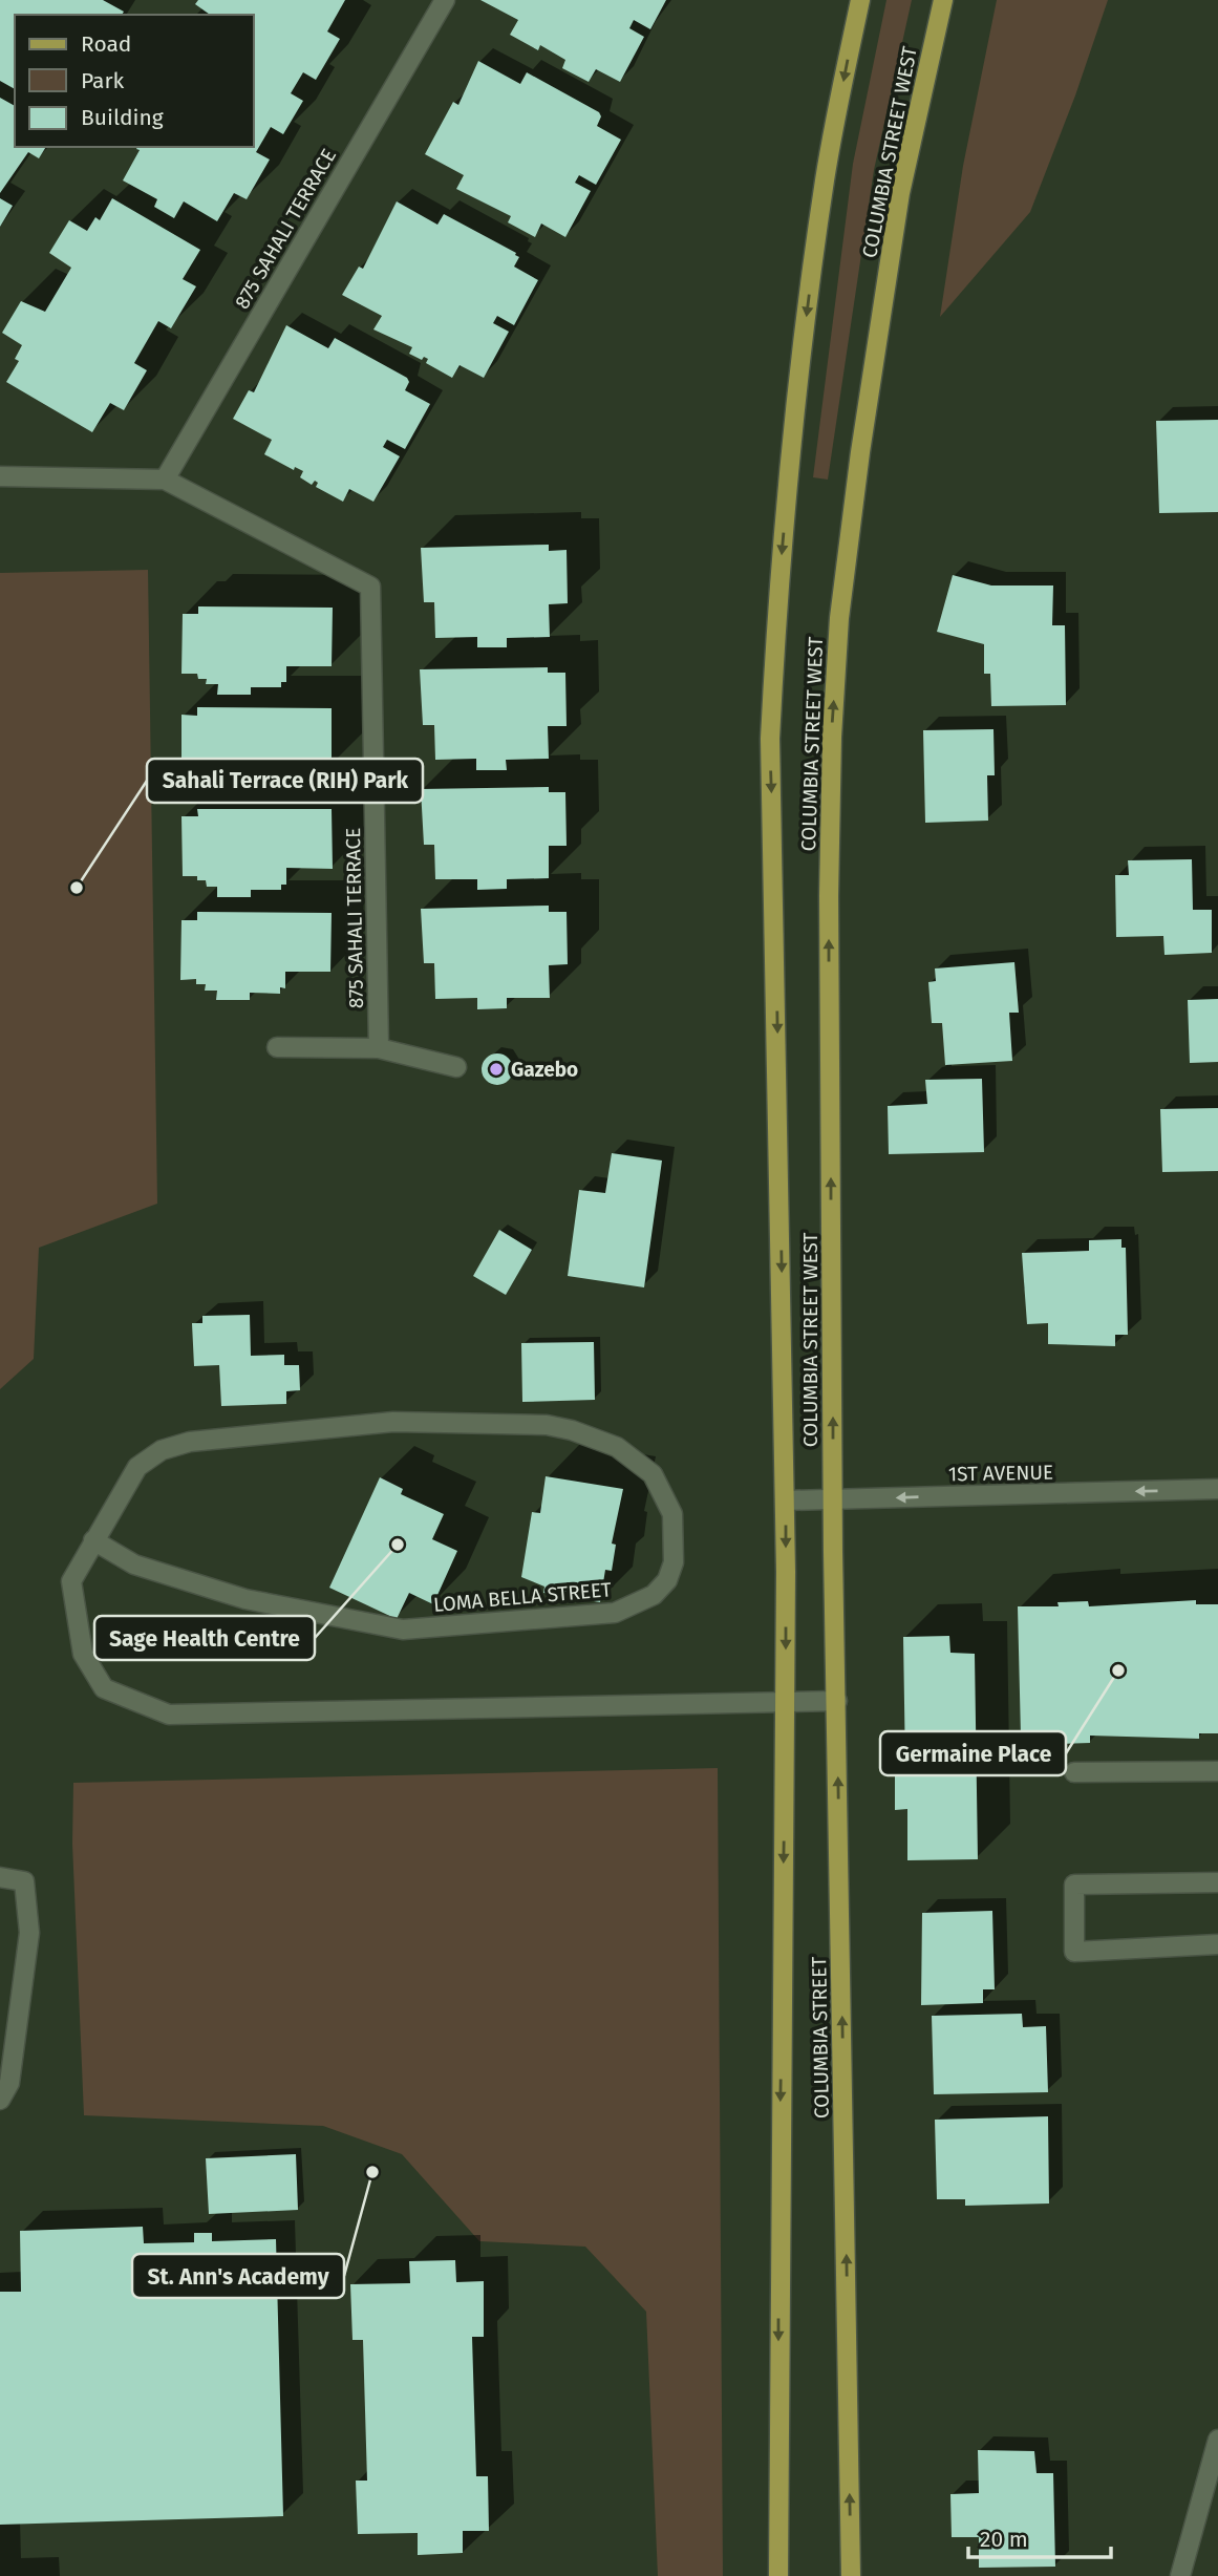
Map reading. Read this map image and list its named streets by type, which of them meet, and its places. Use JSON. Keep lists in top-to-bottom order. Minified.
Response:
{"streets":{"main road":["COLUMBIA STREET WEST","COLUMBIA STREET"],"street":["875 SAHALI TERRACE","1ST AVENUE","LOMA BELLA STREET"]},"crossings":[["COLUMBIA STREET WEST","1ST AVENUE"],["COLUMBIA STREET WEST","COLUMBIA STREET"],["1ST AVENUE","COLUMBIA STREET"],["LOMA BELLA STREET","COLUMBIA STREET"]],"one_way":["1ST AVENUE"],"places":["Sahali Terrace (RIH) Park","Gazebo","Sage Health Centre","Germaine Place","St. Ann's Academy"],"legend":["Road","Park","Building"],"scale_bar":"20 m"}
